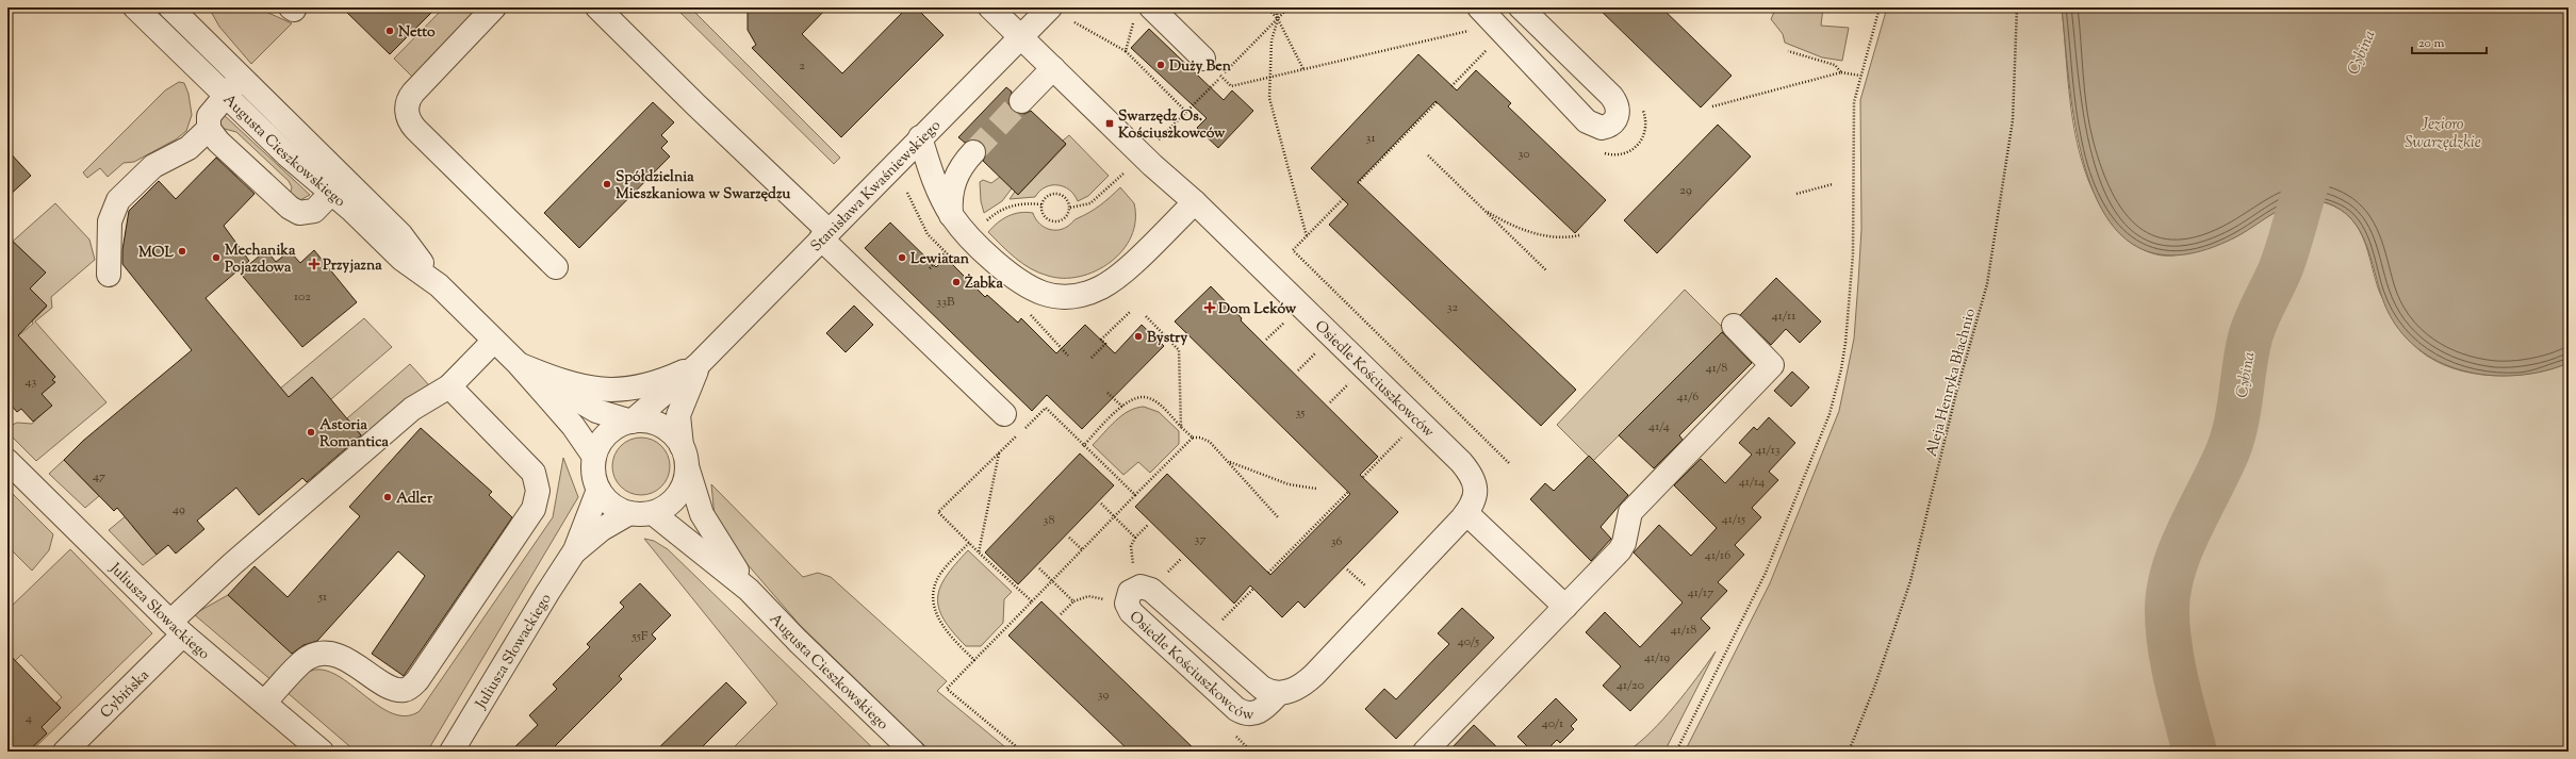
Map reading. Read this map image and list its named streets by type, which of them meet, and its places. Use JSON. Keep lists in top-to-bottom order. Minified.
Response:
{"streets":{"street":["Augusta Cieszkowskiego","Stanisława Kwaśniewskiego","Osiedle Kościuszkowców","Juliusza Słowackiego","Cybińska"],"path":["Aleja Henryka Błachnio"]},"crossings":[["Augusta Cieszkowskiego","Stanisława Kwaśniewskiego"],["Augusta Cieszkowskiego","Juliusza Słowackiego"],["Augusta Cieszkowskiego","Cybińska"],["Stanisława Kwaśniewskiego","Juliusza Słowackiego"],["Juliusza Słowackiego","Cybińska"]],"water":["Cybina","Jezioro Swarzędzkie"],"places":{"other":["Netto","Duży Ben","Spółdzielnia Mieszkaniowa w Swarzędzu","MOL","Mechanika Pojazdowa","Lewiatan","Żabka","Bystry","Astoria Romantica","Adler"],"transit":["Swarzędz Os. Kościuszkowców"],"health":["Przyjazna","Dom Leków"]},"house_numbers":["2","31","30","29","102","33B","32","41/11","41/8","43","41/6","35","41/4","41/13","47","41/14","49","41/15","38","37","36","41/16","41/17","51","41/18","55F","40/5","41/19","41/20","39","4","40/1"],"scale_bar":"20 m"}
